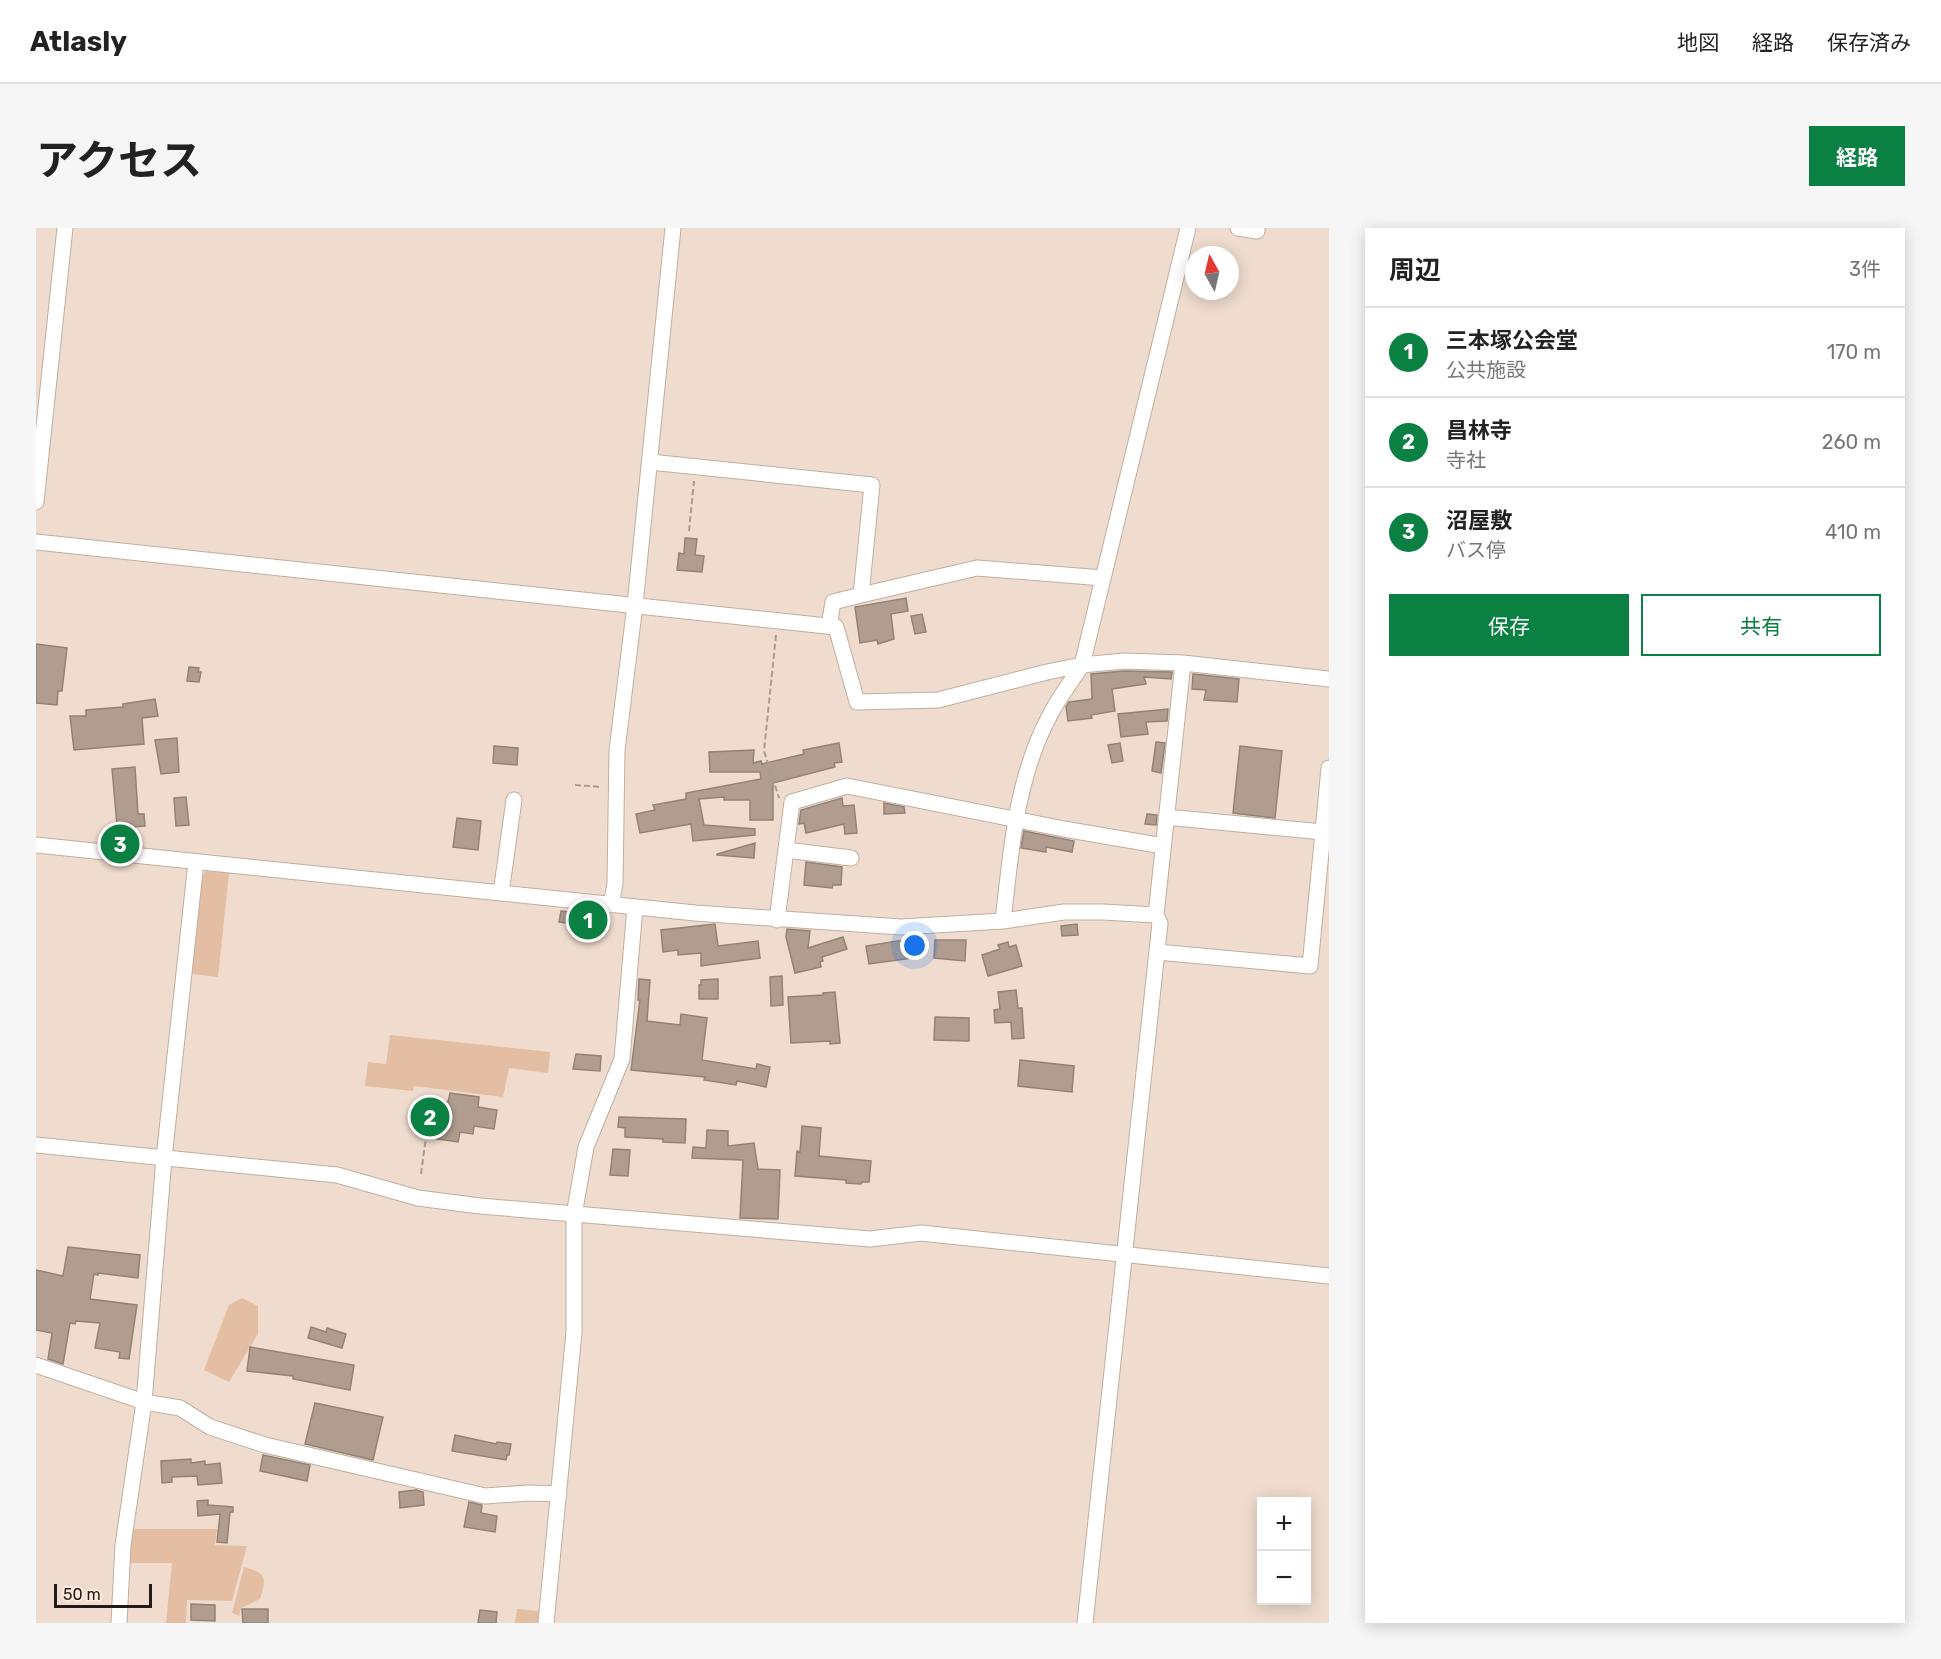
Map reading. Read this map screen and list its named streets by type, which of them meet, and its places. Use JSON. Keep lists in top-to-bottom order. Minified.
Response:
{"scale_bar":"50 m","north":"top","page":{"header":"Atlasly","nav":["地図","経路","保存済み"],"title":"アクセス","buttons":["経路",["保存","共有"]],"heading":["周辺","3件"],"list":[{"mark":"1","name":"三本塚公会堂","note":"公共施設","value":"170 m"},{"mark":"2","name":"昌林寺","note":"寺社","value":"260 m"},{"mark":"3","name":"沼屋敷","note":"バス停","value":"410 m"}],"pins":["3","1","2"],"map_buttons":["+","−"],"scale":"50 m"}}
